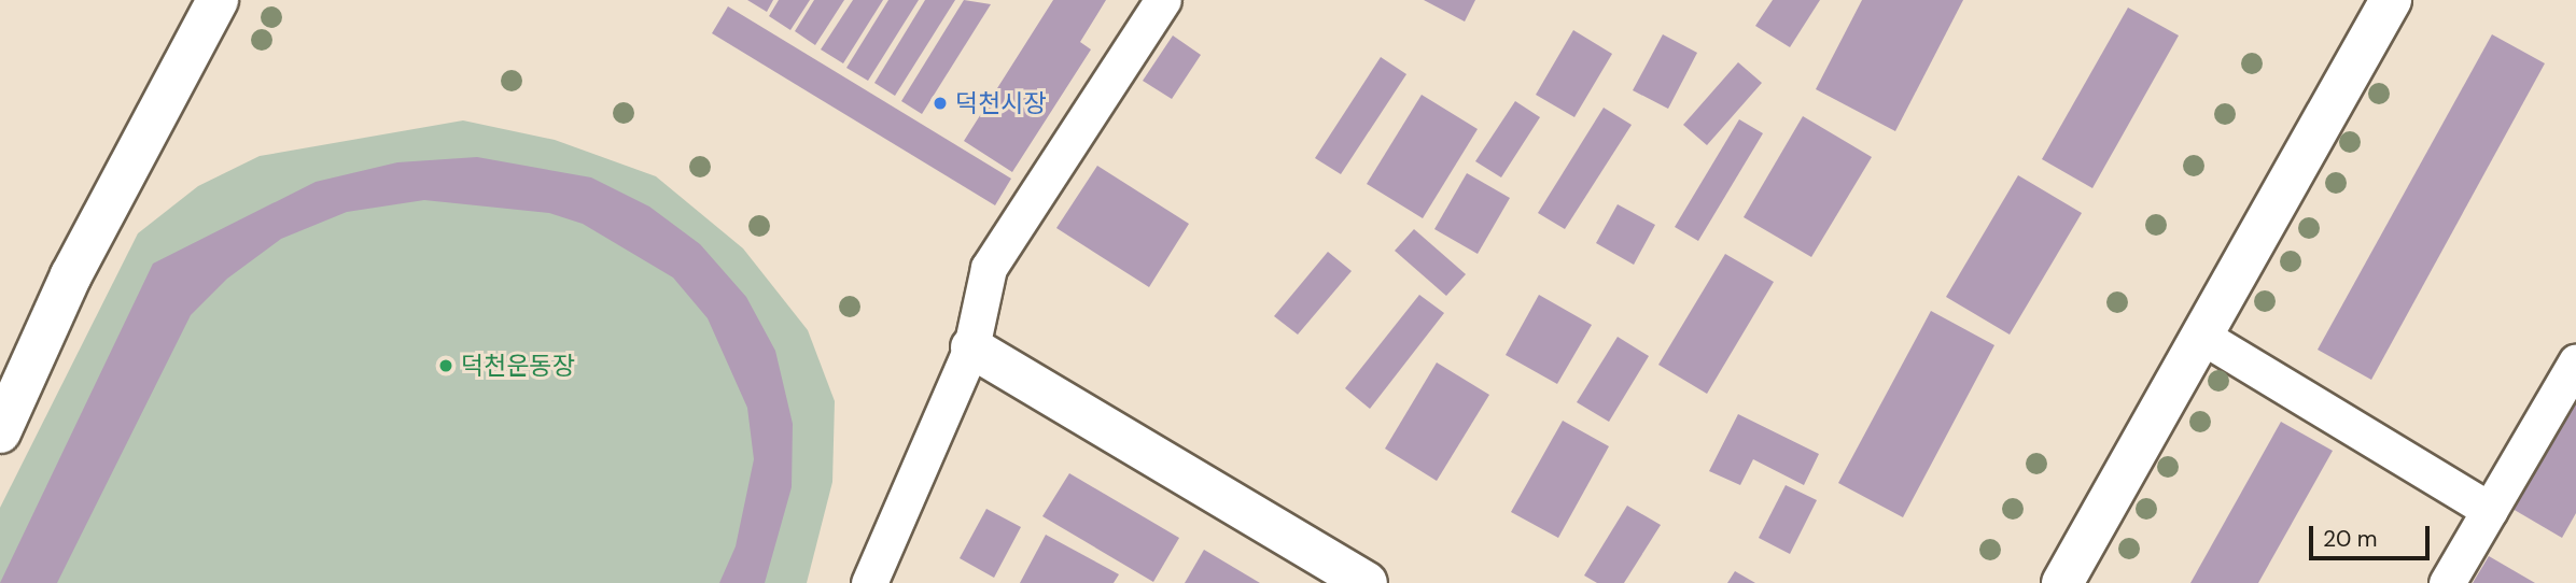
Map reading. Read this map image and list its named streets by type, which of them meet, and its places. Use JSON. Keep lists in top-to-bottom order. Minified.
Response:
{"places":["덕천시장","덕천운동장"],"scale_bar":"20 m"}
